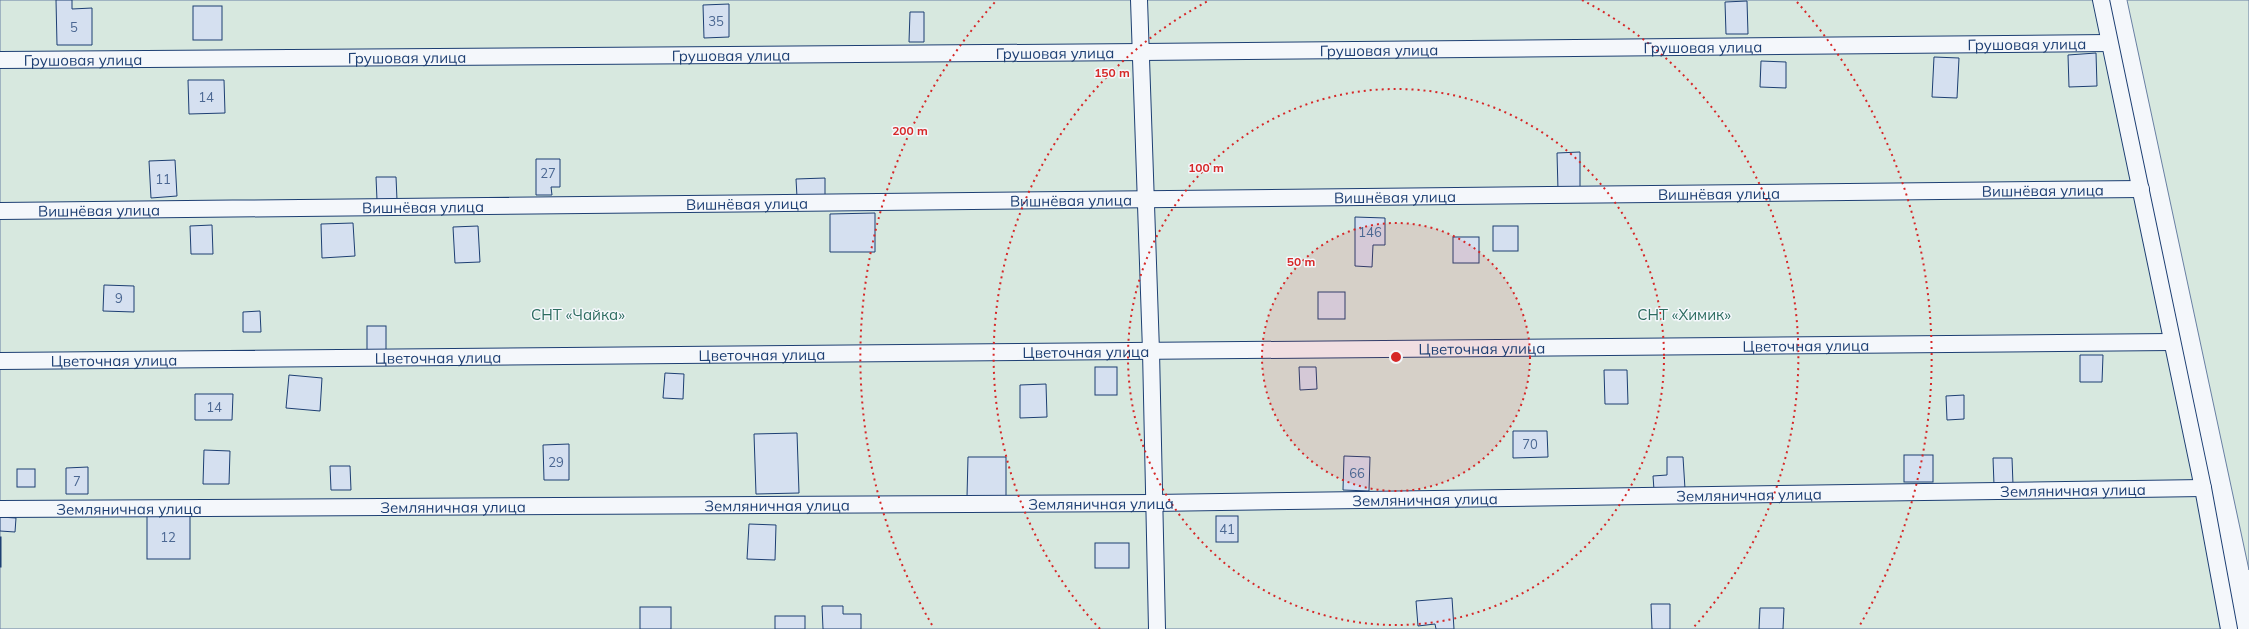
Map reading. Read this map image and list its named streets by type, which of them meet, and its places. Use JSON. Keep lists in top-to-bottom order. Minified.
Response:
{"streets":{"street":["Грушовая улица","Вишнёвая улица","Цветочная улица","Земляничная улица"]},"parks":["СНТ «Чайка»","СНТ «Химик»"],"house_numbers":["35","5","14","27","11","146","9","14","70","29","66","7","41","12"],"rings":["150 m","200 m","100 m","50 m"]}
